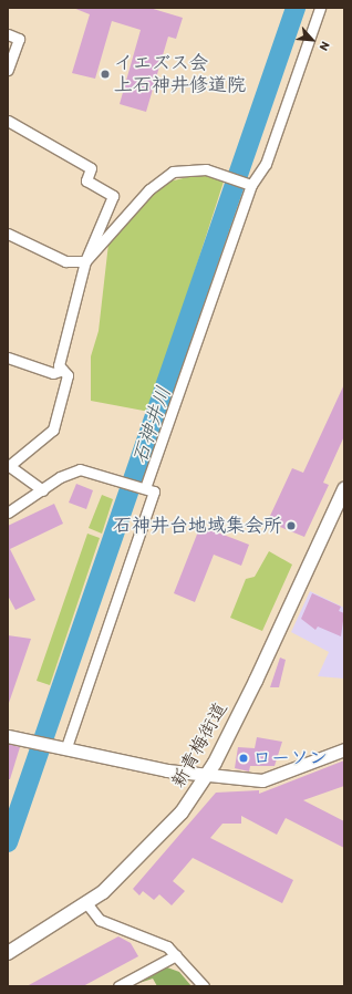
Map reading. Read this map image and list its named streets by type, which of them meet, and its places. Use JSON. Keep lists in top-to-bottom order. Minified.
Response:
{"streets":{"main road":["新青梅街道"]},"water":["石神井川"],"places":["イエズス会 上石神井修道院","石神井台地域集会所","ローソン"],"north":"bottom right"}
